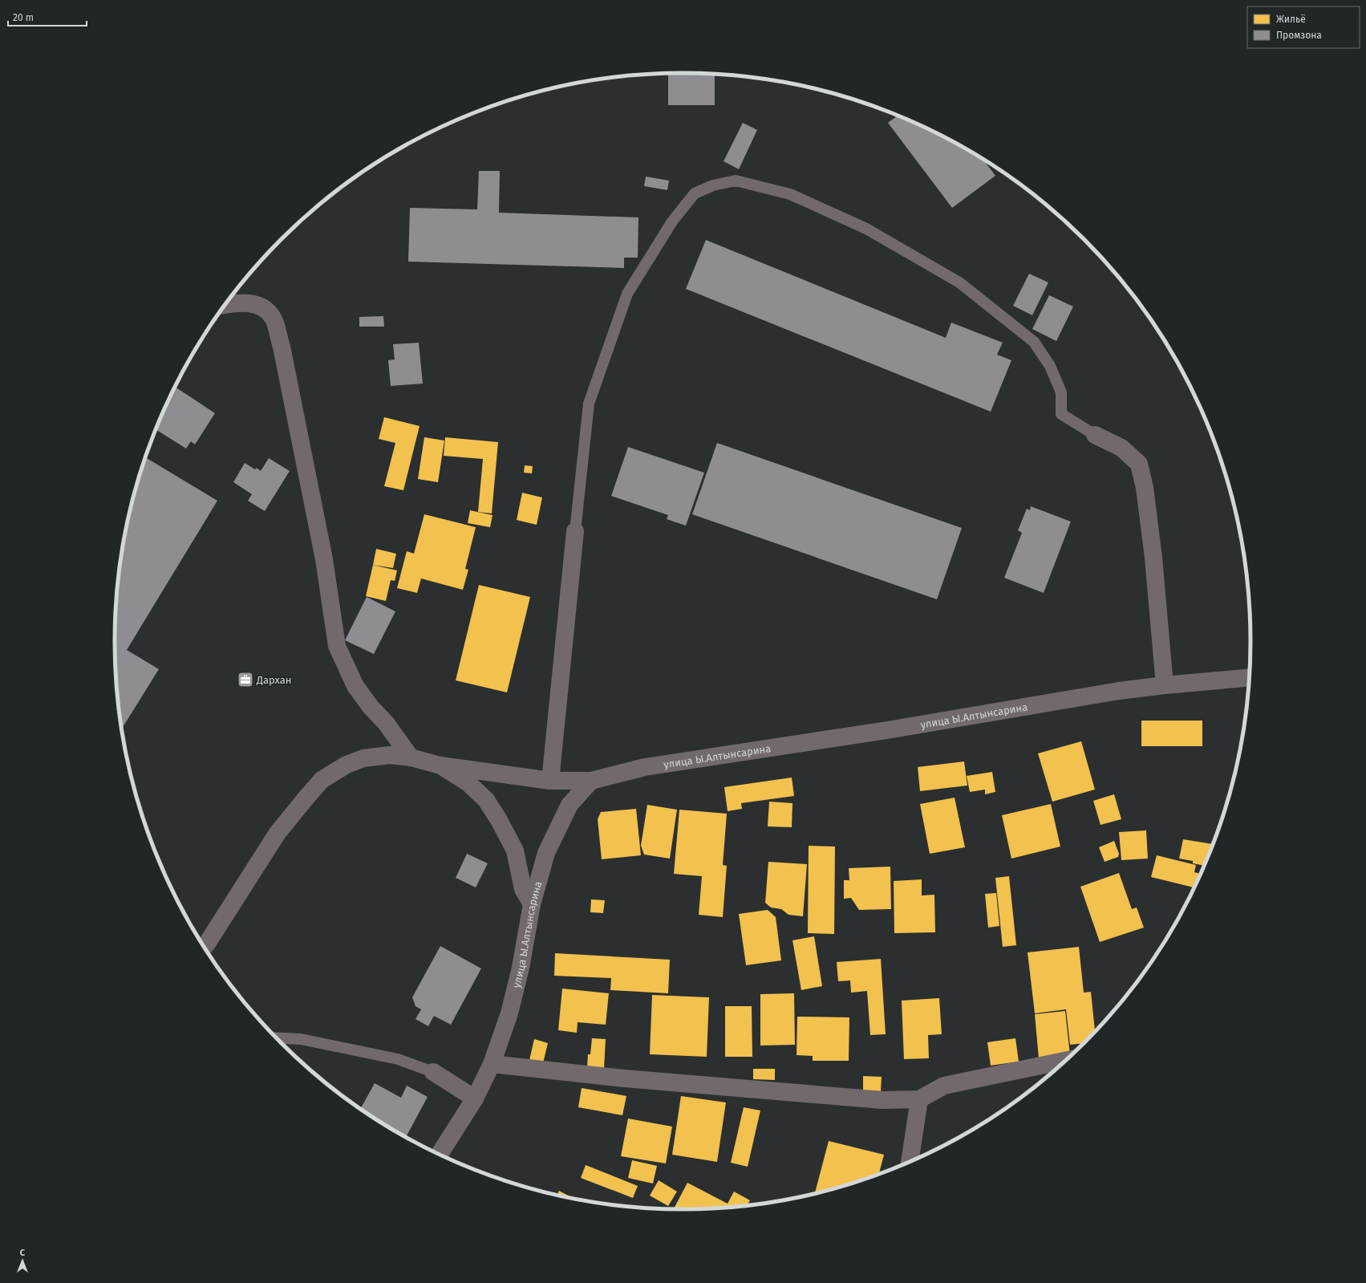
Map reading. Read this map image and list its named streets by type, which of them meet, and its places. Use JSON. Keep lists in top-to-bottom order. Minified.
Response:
{"streets":{"street":["улица Ы.Алтынсарина"]},"places":{"office":["Дархан"]},"legend":["Жильё","Промзона"],"scale_bar":"20 m","north":"top"}
